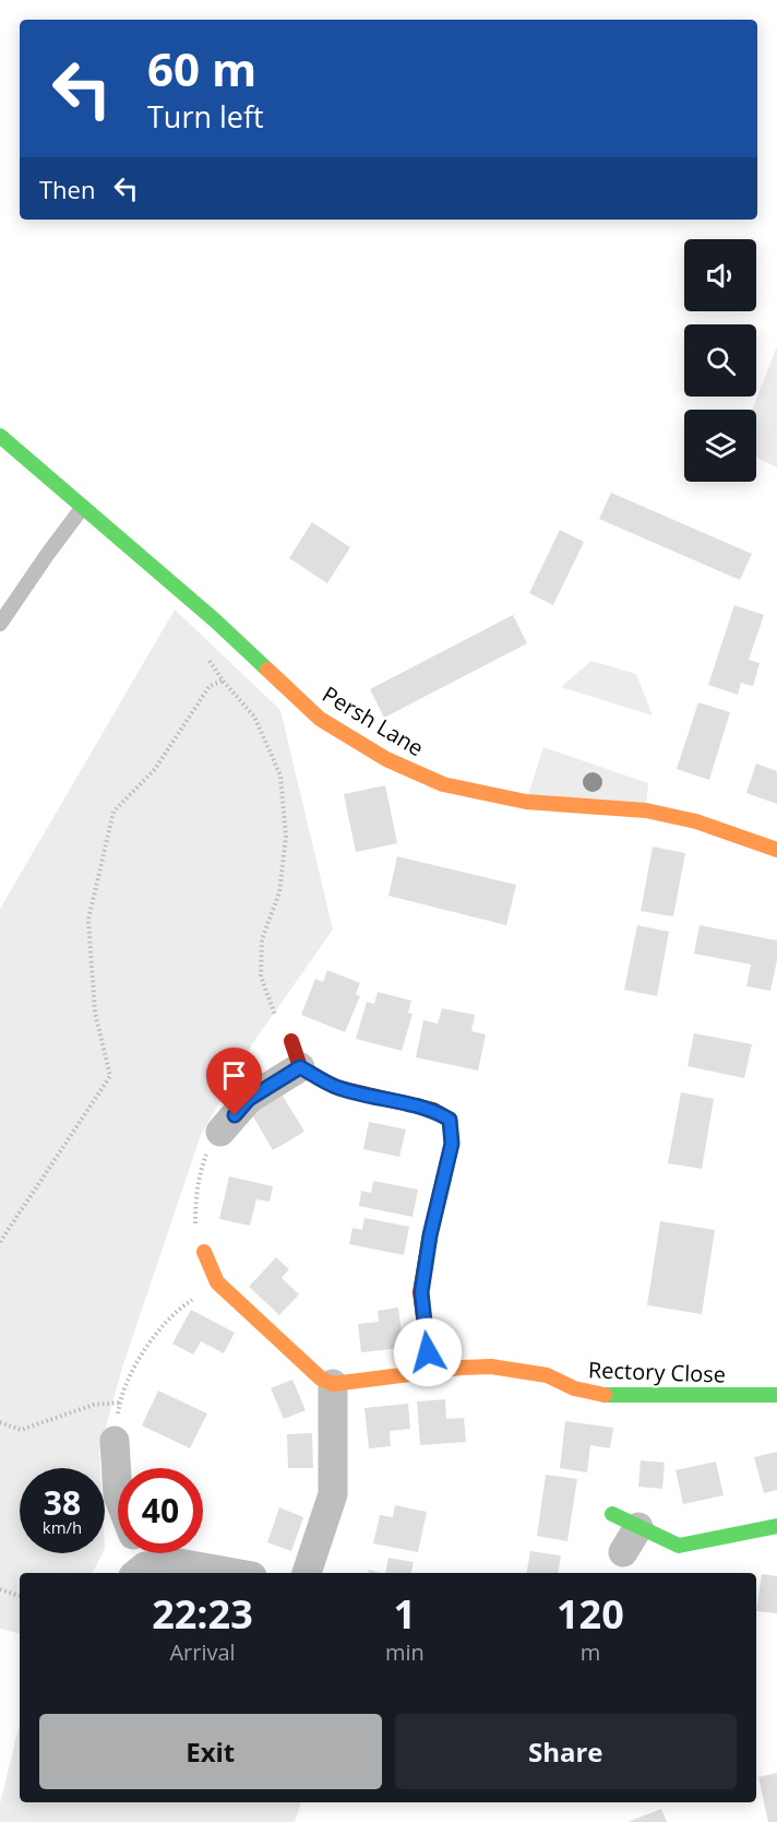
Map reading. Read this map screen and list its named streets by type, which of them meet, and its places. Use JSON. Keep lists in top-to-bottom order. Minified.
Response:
{"streets":{"street":["Persh Lane","Rectory Close"]},"page":{"turn":["60 m","Turn left"],"then":"Then","speed":"38 km/h","limit":"40","eta":["22:23","Arrival","1","min","120","m"],"buttons":["Exit","Share"]}}
